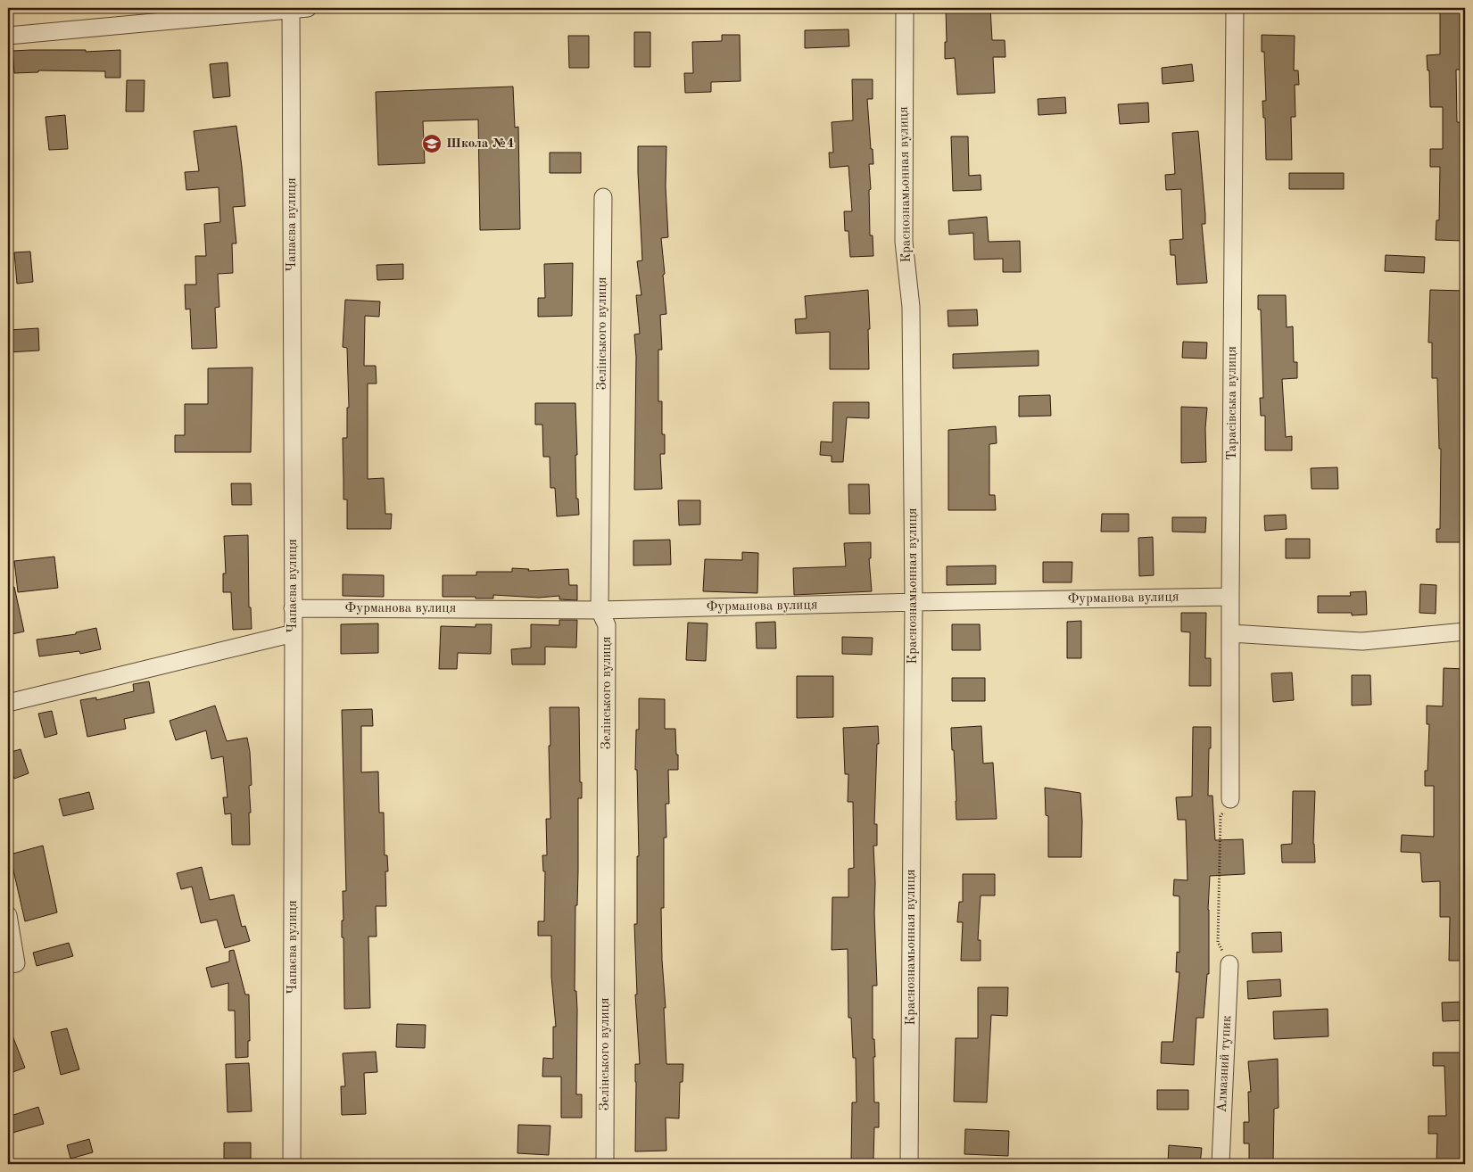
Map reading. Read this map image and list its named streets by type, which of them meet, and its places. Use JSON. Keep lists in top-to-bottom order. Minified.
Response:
{"streets":{"street":["Краснознамьонная вулиця","Чапаєва вулиця","Зелінського вулиця","Тарасівська вулиця","Фурманова вулиця","Алмазний тупик"]},"crossings":[["Краснознамьонная вулиця","Фурманова вулиця"],["Чапаєва вулиця","Фурманова вулиця"],["Зелінського вулиця","Фурманова вулиця"],["Тарасівська вулиця","Фурманова вулиця"]],"places":{"school or university":["Школа №4"]}}
